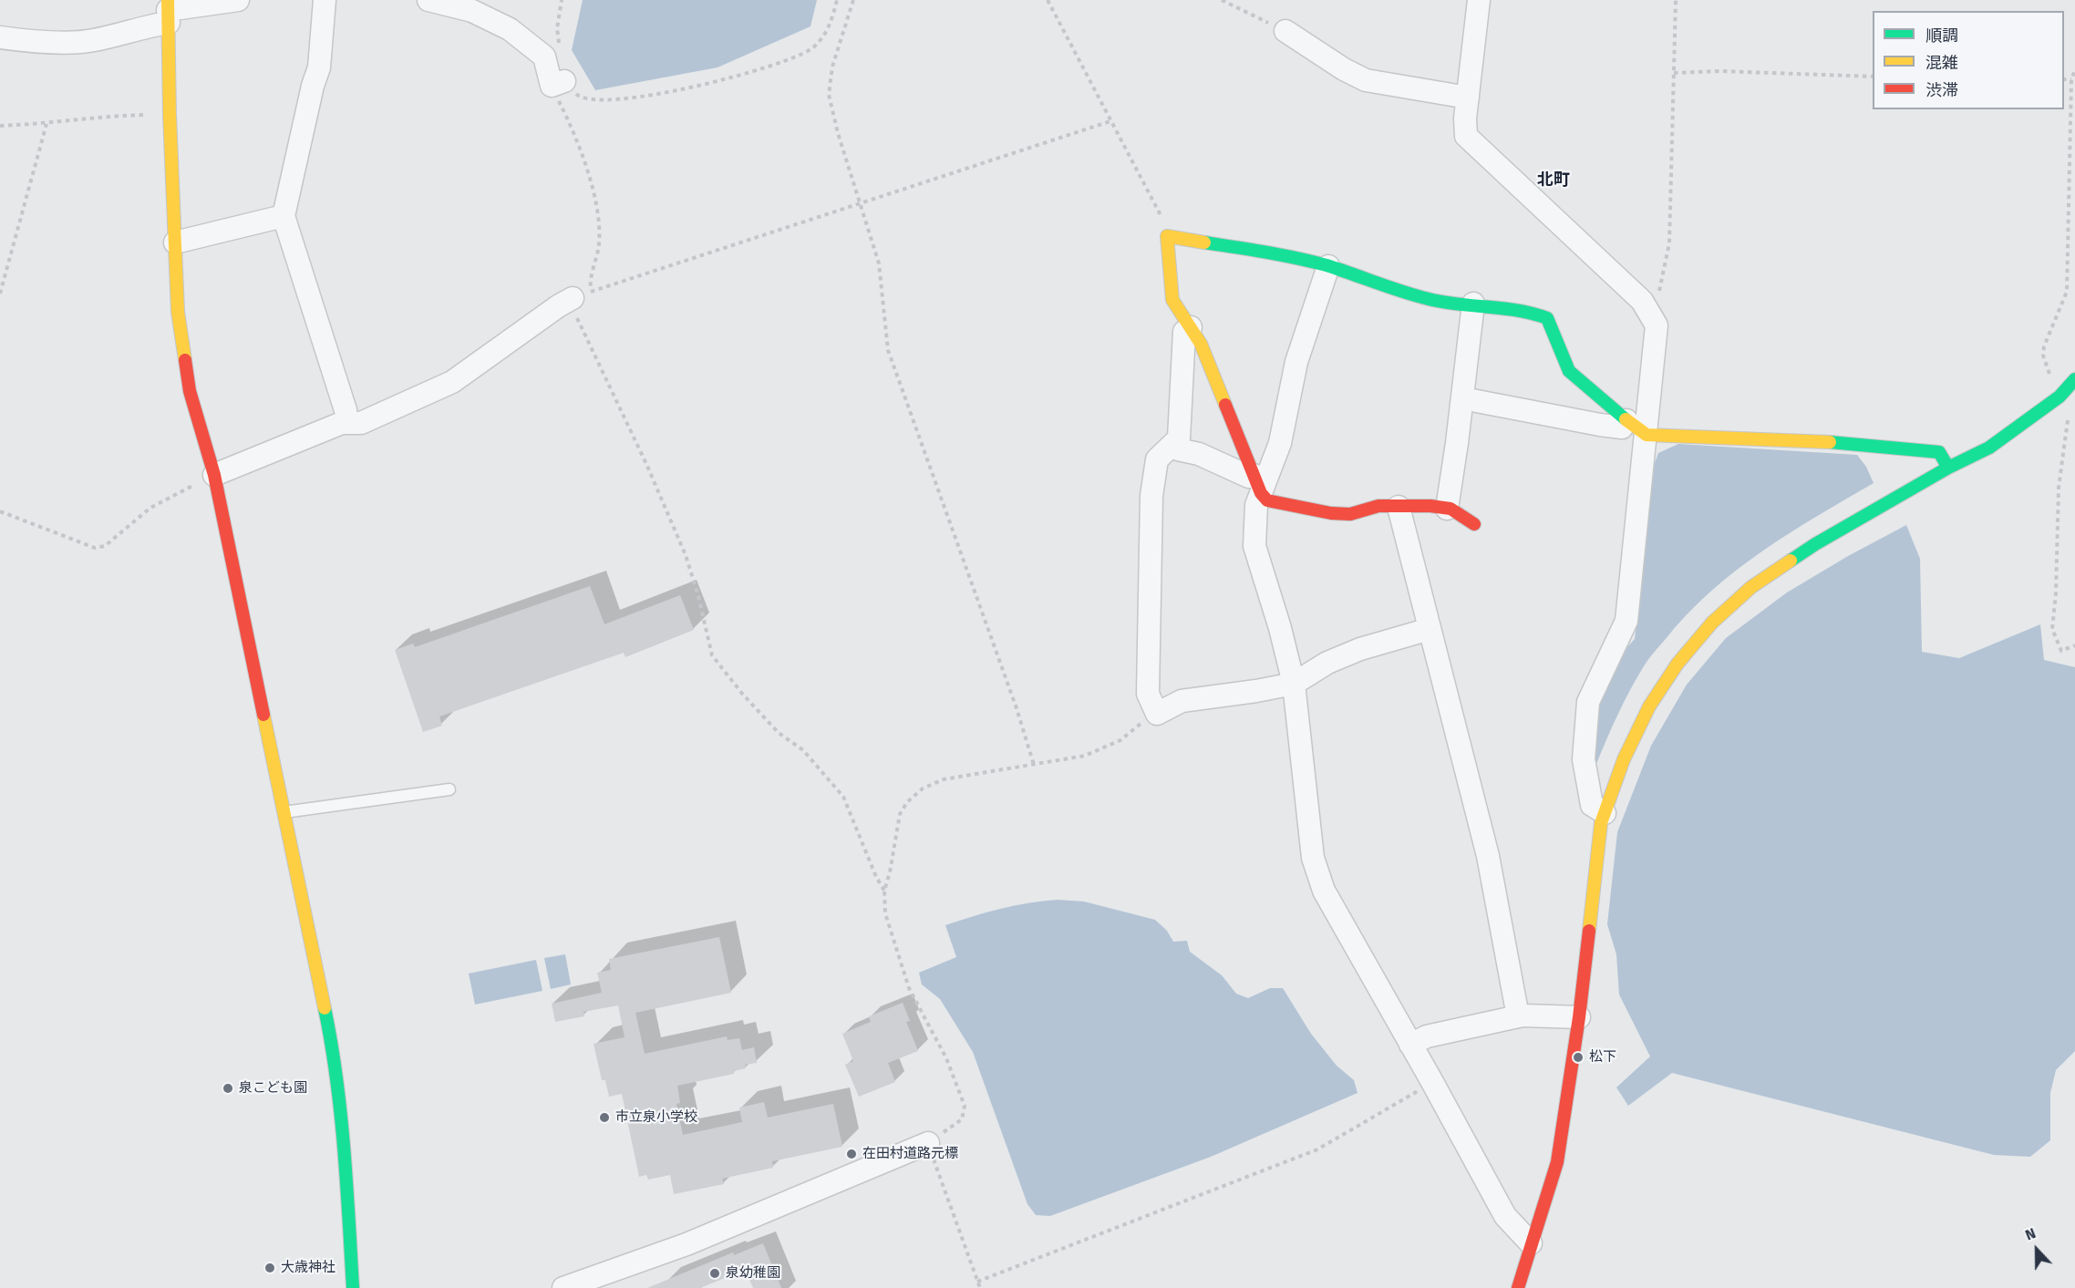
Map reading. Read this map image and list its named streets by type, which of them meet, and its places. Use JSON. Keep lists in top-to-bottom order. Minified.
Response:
{"districts":["北町"],"places":["松下","泉こども園","市立泉小学校","在田村道路元標","大歳神社","泉幼稚園"],"legend":["順調","混雑","渋滞"],"north":"top"}
